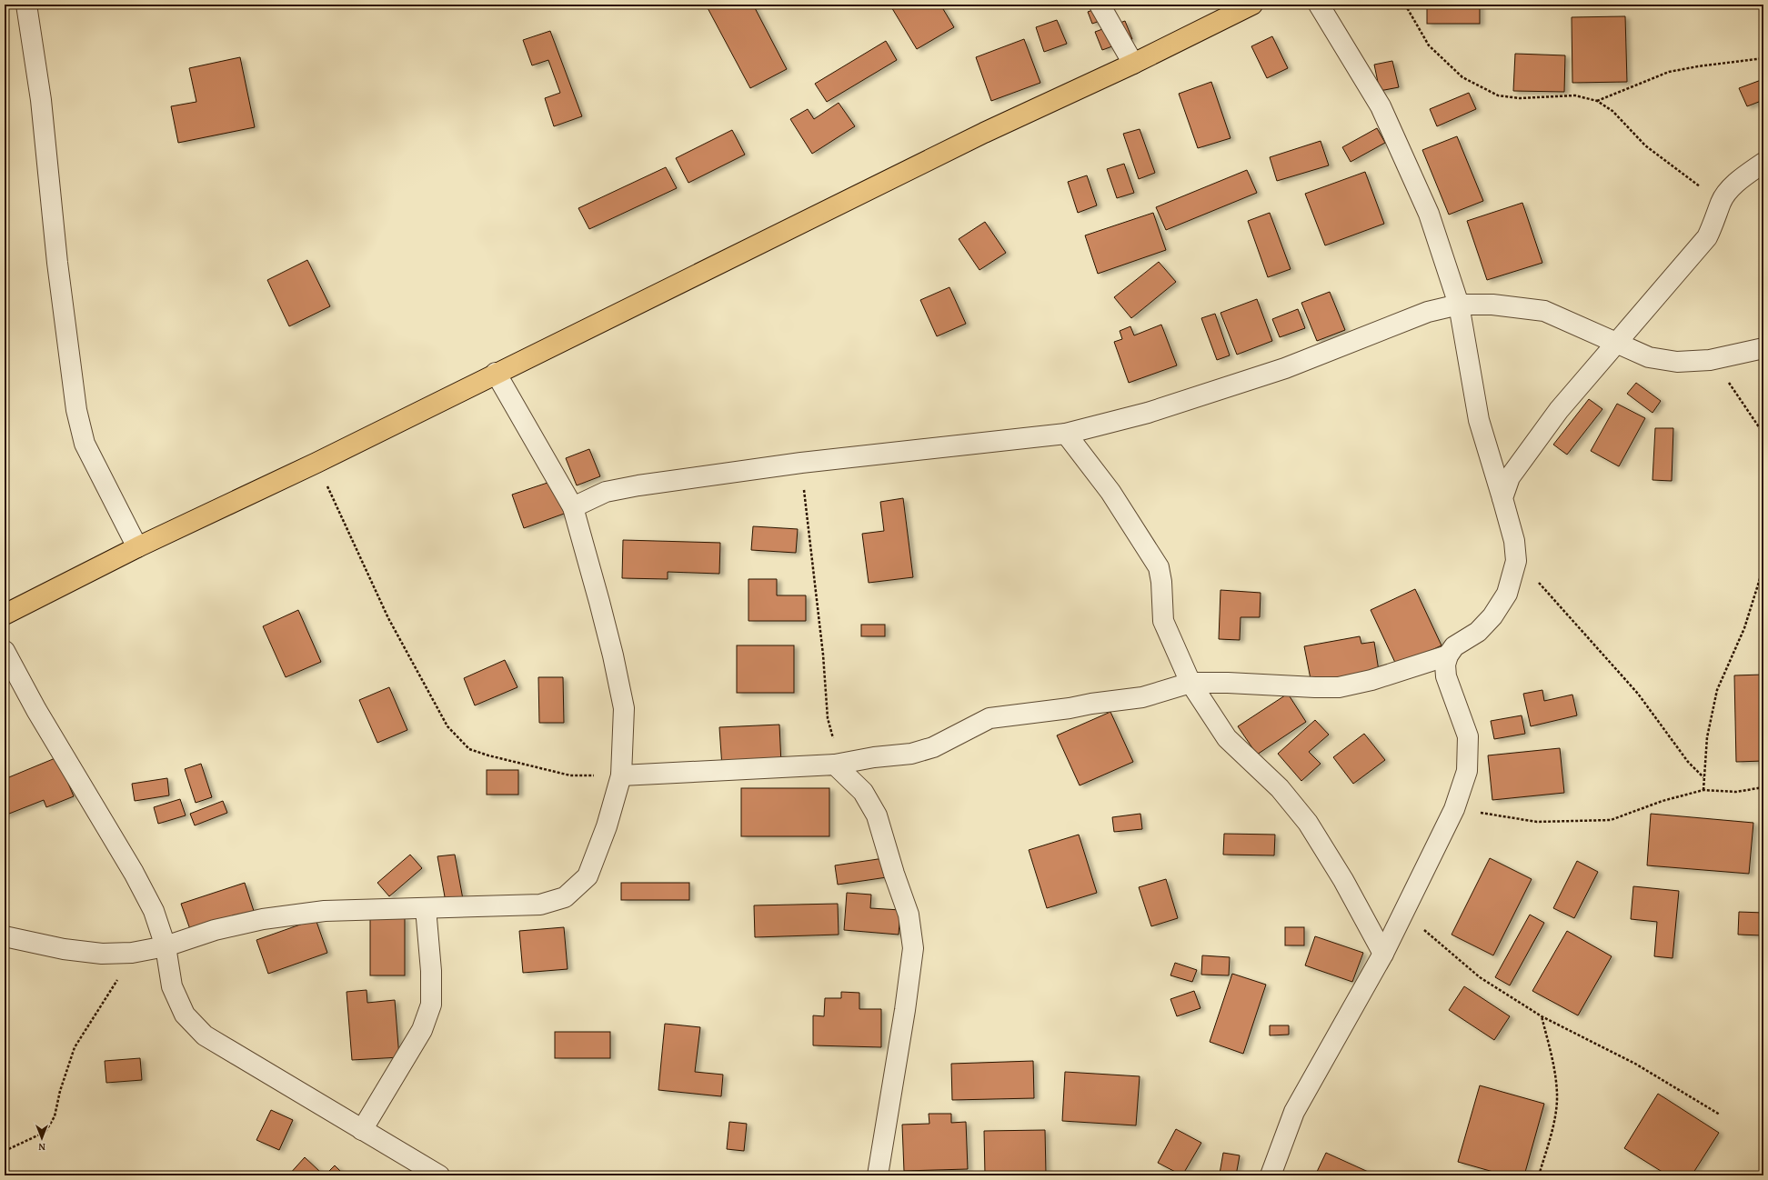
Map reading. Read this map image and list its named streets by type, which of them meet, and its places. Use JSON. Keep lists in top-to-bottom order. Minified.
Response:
{"north":"bottom"}
